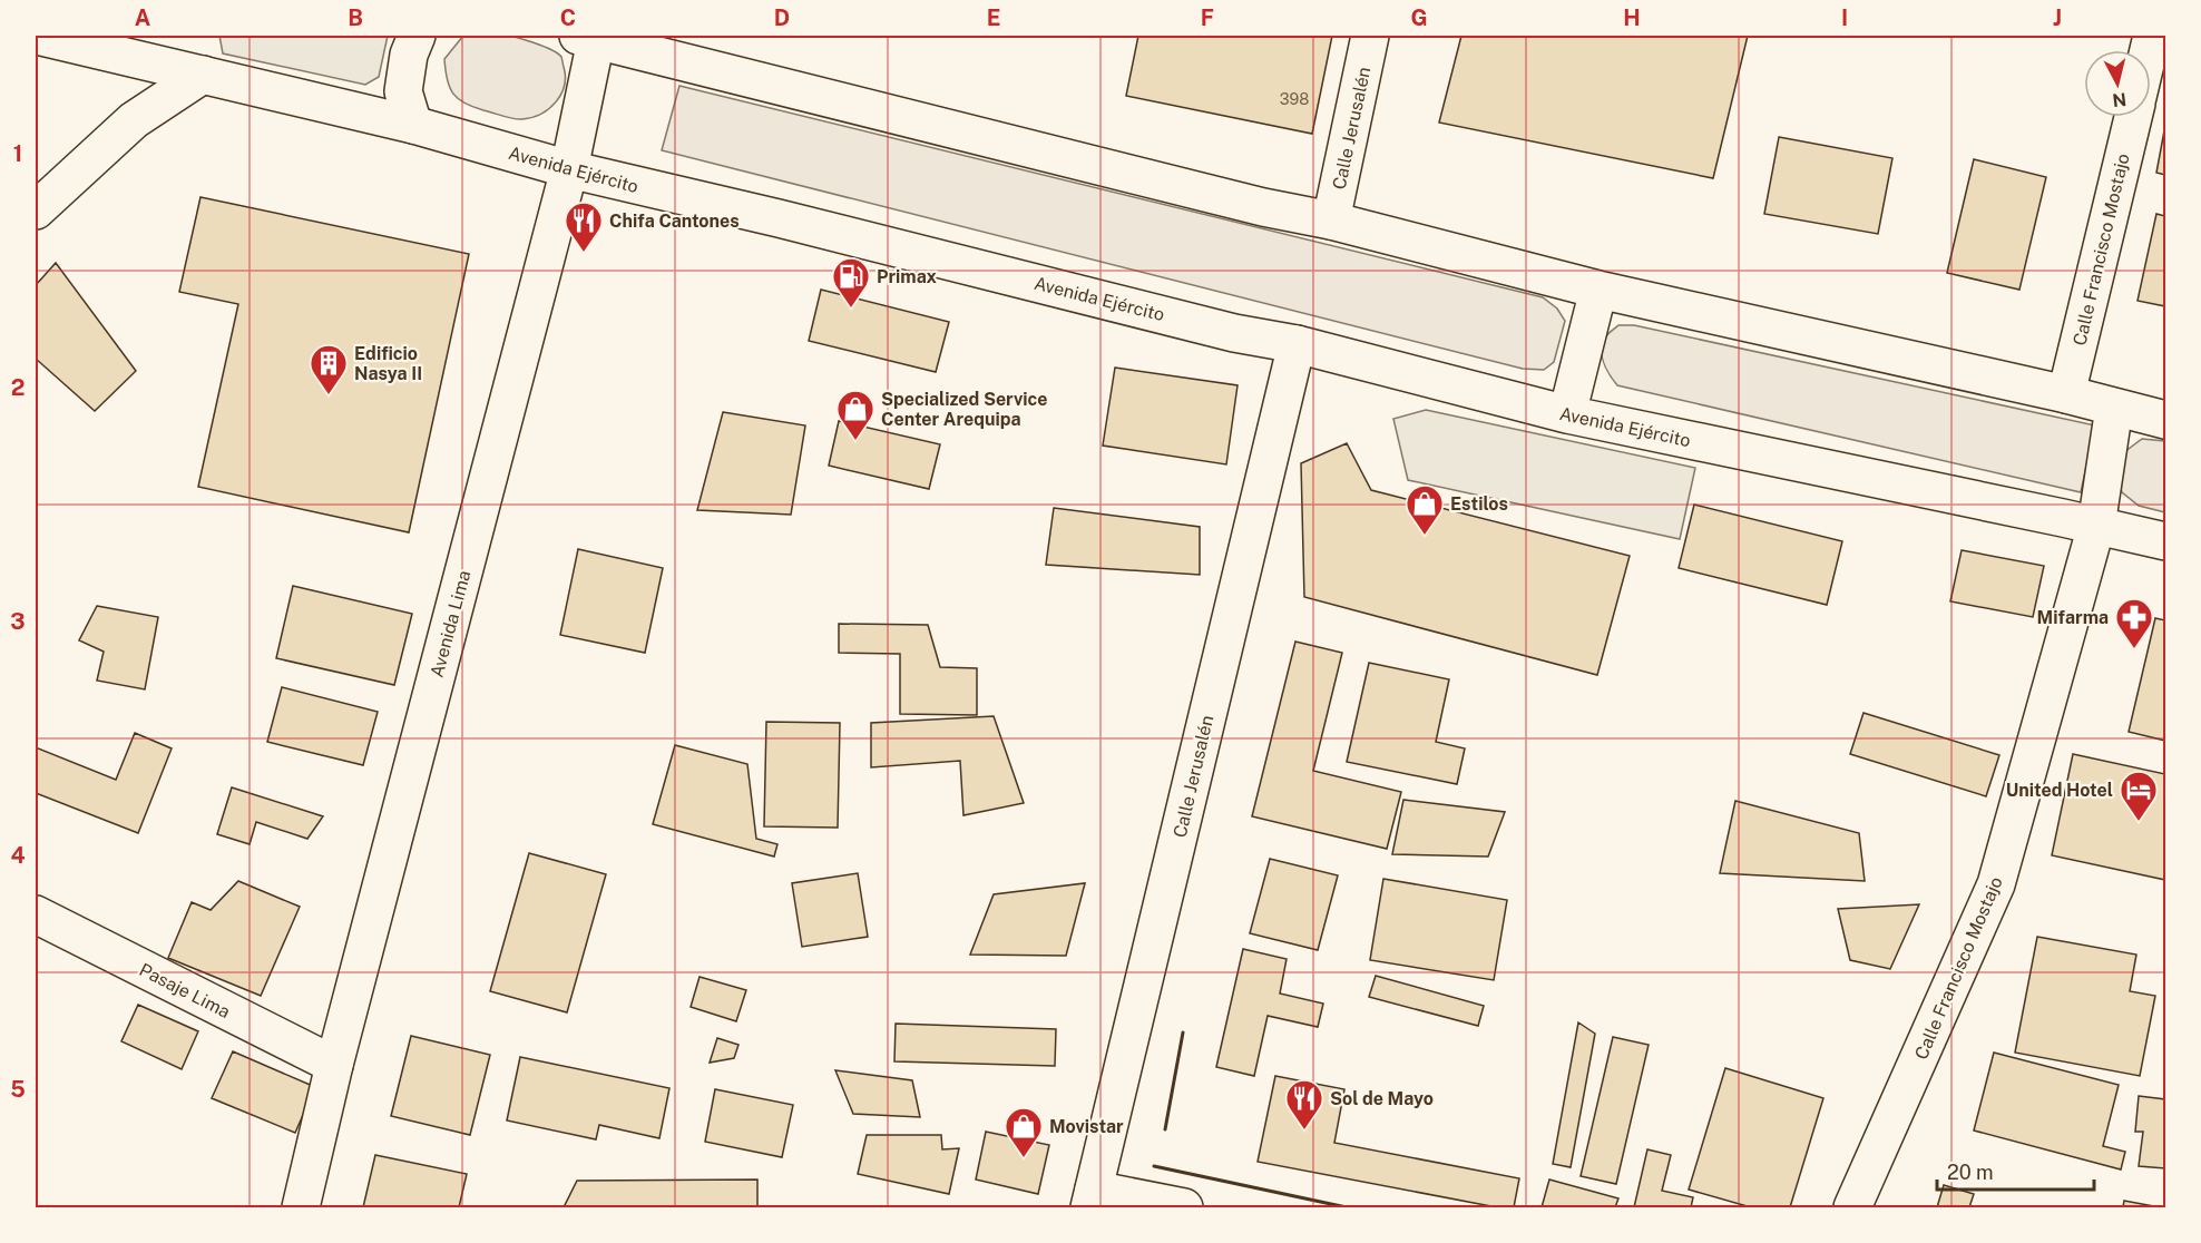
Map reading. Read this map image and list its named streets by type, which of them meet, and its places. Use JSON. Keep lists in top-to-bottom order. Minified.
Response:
{"streets":{"street":["Calle Jerusalén","Avenida Ejército","Calle Francisco Mostajo","Avenida Lima","Pasaje Lima"]},"crossings":[["Calle Jerusalén","Avenida Ejército"],["Avenida Ejército","Calle Francisco Mostajo"],["Avenida Ejército","Avenida Lima"],["Avenida Lima","Pasaje Lima"]],"places":{"restaurant":["Chifa Cantones","Sol de Mayo"],"fuel station":["Primax"],"building":["Edificio Nasya II"],"shop":["Specialized Service Center Arequipa","Estilos","Movistar"],"pharmacy":["Mifarma"],"hotel":["United Hotel"]},"house_numbers":["398"],"scale_bar":"20 m","north":"bottom","grid":{"columns":["A","B","C","D","E","F","G","H","I","J"],"rows":["1","2","3","4","5"]}}
